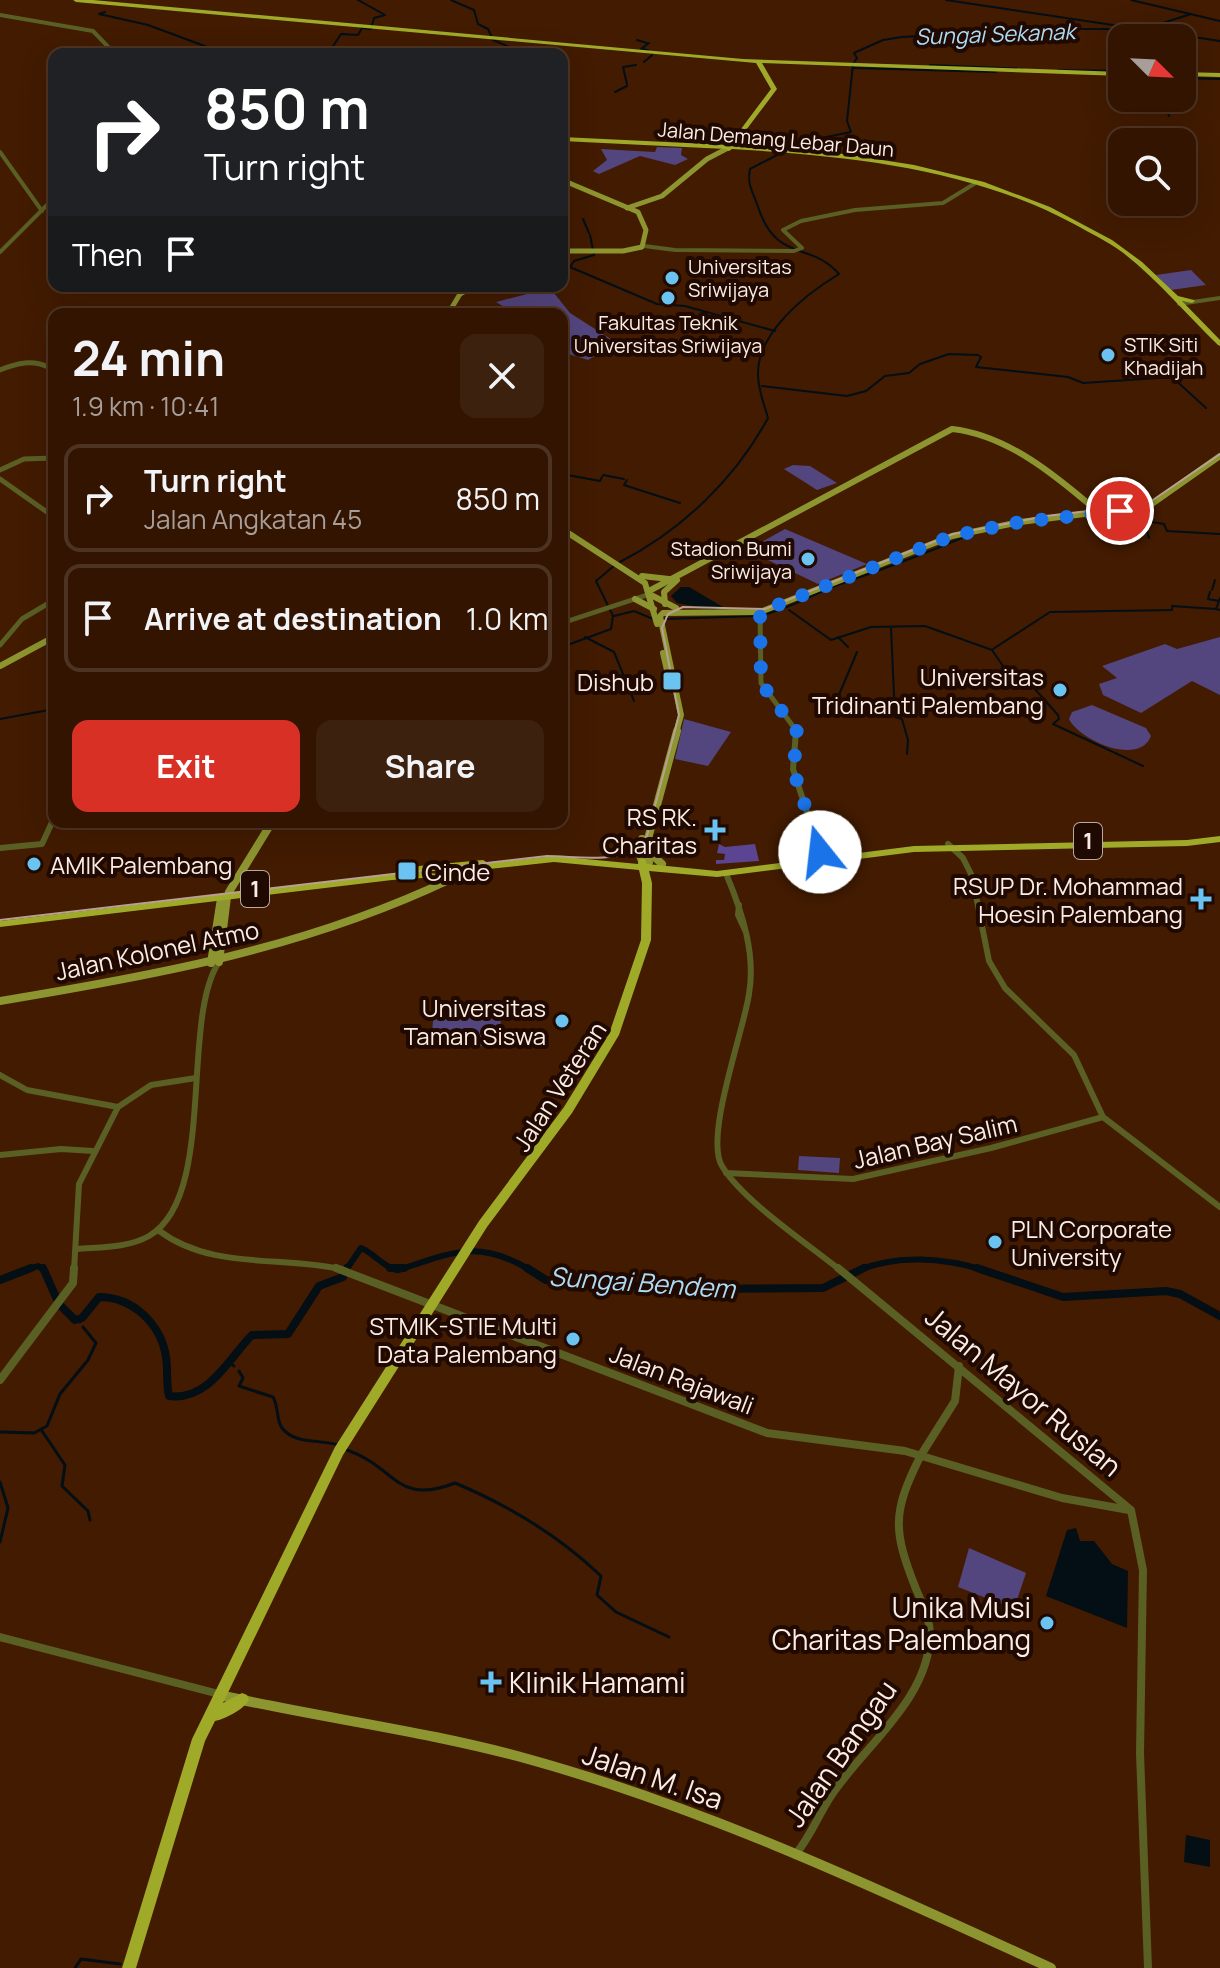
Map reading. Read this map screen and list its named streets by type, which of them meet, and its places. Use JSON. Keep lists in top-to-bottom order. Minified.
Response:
{"streets":{"highway":["Jalan Demang Lebar Daun","1","Jalan Veteran"],"main road":["Jalan Kolonel Atmo","Jalan M. Isa"],"street":["Jalan Bay Salim","Jalan Rajawali","Jalan Mayor Ruslan","Jalan Bangau"]},"crossings":[["1","Jalan Kolonel Atmo"],["1","Jalan Veteran"],["Jalan Veteran","Jalan Rajawali"],["Jalan Veteran","Jalan M. Isa"],["Jalan Bay Salim","Jalan Mayor Ruslan"],["Jalan Rajawali","Jalan Mayor Ruslan"],["Jalan Rajawali","Jalan Bangau"],["Jalan Mayor Ruslan","Jalan Bangau"],["Jalan Bangau","Jalan M. Isa"]],"water":["Sungai Sekanak","Sungai Bendem"],"places":{"other":["Universitas Sriwijaya","Fakultas Teknik Universitas Sriwijaya","STIK Siti Khadijah","Stadion Bumi Sriwijaya","Universitas Tridinanti Palembang","AMIK Palembang","Universitas Taman Siswa","PLN Corporate University","STMIK-STIE Multi Data Palembang","Unika Musi Charitas Palembang"],"transit":["Dishub","Cinde"],"health":["RS RK. Charitas","RSUP Dr. Mohammad Hoesin Palembang","Klinik Hamami"]},"north":"bottom right","page":{"turn":["850 m","Turn right"],"then":"Then","heading":["24 min","1.9 km · 10:41"],"list":[{"name":"Turn right","note":"Jalan Angkatan 45","value":"850 m"},{"name":"Arrive at destination","value":"1.0 km"}],"buttons":["Exit","Share"]}}
